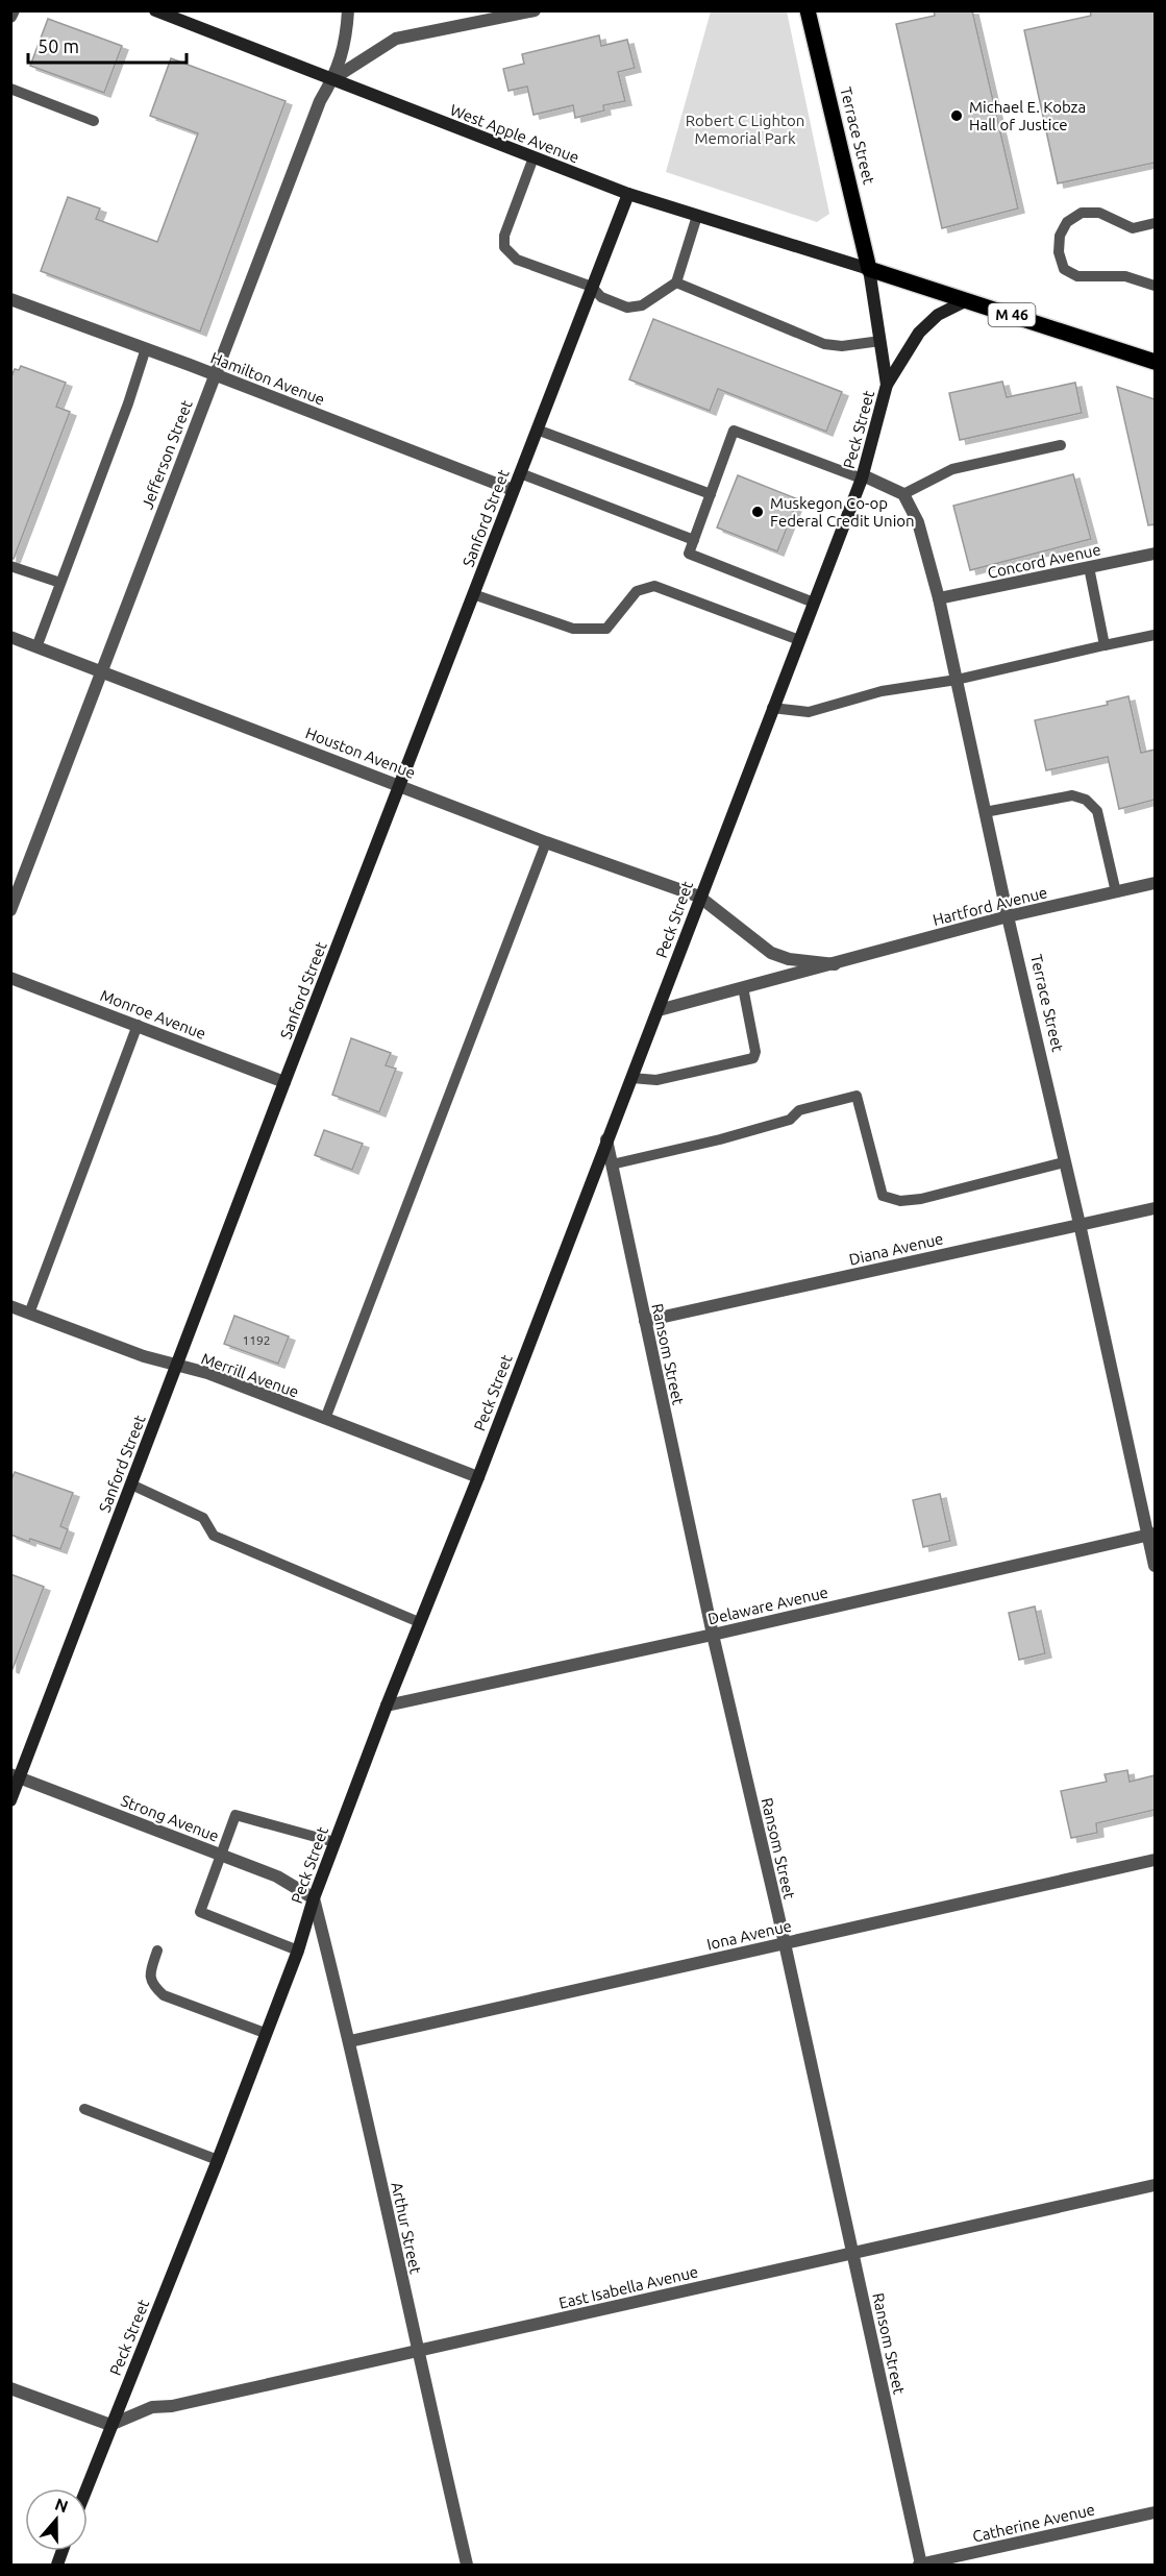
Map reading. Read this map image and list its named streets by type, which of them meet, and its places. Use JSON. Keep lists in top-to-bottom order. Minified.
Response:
{"streets":{"main road":["Terrace Street","M 46"],"street":["West Apple Avenue","Hamilton Avenue","Peck Street","Jefferson Street","Sanford Street","Concord Avenue","Houston Avenue","Hartford Avenue","Monroe Avenue","Diana Avenue","Ransom Street","Merrill Avenue","Delaware Avenue","Strong Avenue","Iona Avenue","Arthur Street","East Isabella Avenue","Catherine Avenue"]},"crossings":[["West Apple Avenue","Terrace Street"],["West Apple Avenue","M 46"],["West Apple Avenue","Peck Street"],["West Apple Avenue","Jefferson Street"],["West Apple Avenue","Sanford Street"],["Terrace Street","M 46"],["Terrace Street","Peck Street"],["Terrace Street","Concord Avenue"],["Terrace Street","Hartford Avenue"],["Terrace Street","Diana Avenue"],["Terrace Street","Delaware Avenue"],["M 46","Peck Street"],["Hamilton Avenue","Jefferson Street"],["Hamilton Avenue","Sanford Street"],["Peck Street","Houston Avenue"],["Peck Street","Hartford Avenue"],["Peck Street","Ransom Street"],["Peck Street","Merrill Avenue"],["Peck Street","Delaware Avenue"],["Peck Street","Strong Avenue"],["Peck Street","Arthur Street"],["Peck Street","East Isabella Avenue"],["Jefferson Street","Houston Avenue"],["Sanford Street","Houston Avenue"],["Sanford Street","Monroe Avenue"],["Sanford Street","Merrill Avenue"],["Sanford Street","Strong Avenue"],["Houston Avenue","Hartford Avenue"],["Diana Avenue","Ransom Street"],["Ransom Street","Delaware Avenue"],["Ransom Street","Iona Avenue"],["Ransom Street","East Isabella Avenue"],["Ransom Street","Catherine Avenue"],["Strong Avenue","Arthur Street"],["Iona Avenue","Arthur Street"],["Arthur Street","East Isabella Avenue"]],"parks":["Robert C Lighton Memorial Park"],"places":["Michael E. Kobza Hall of Justice","Muskegon Co-op Federal Credit Union"],"house_numbers":["1192"],"scale_bar":"50 m","north":"top"}
